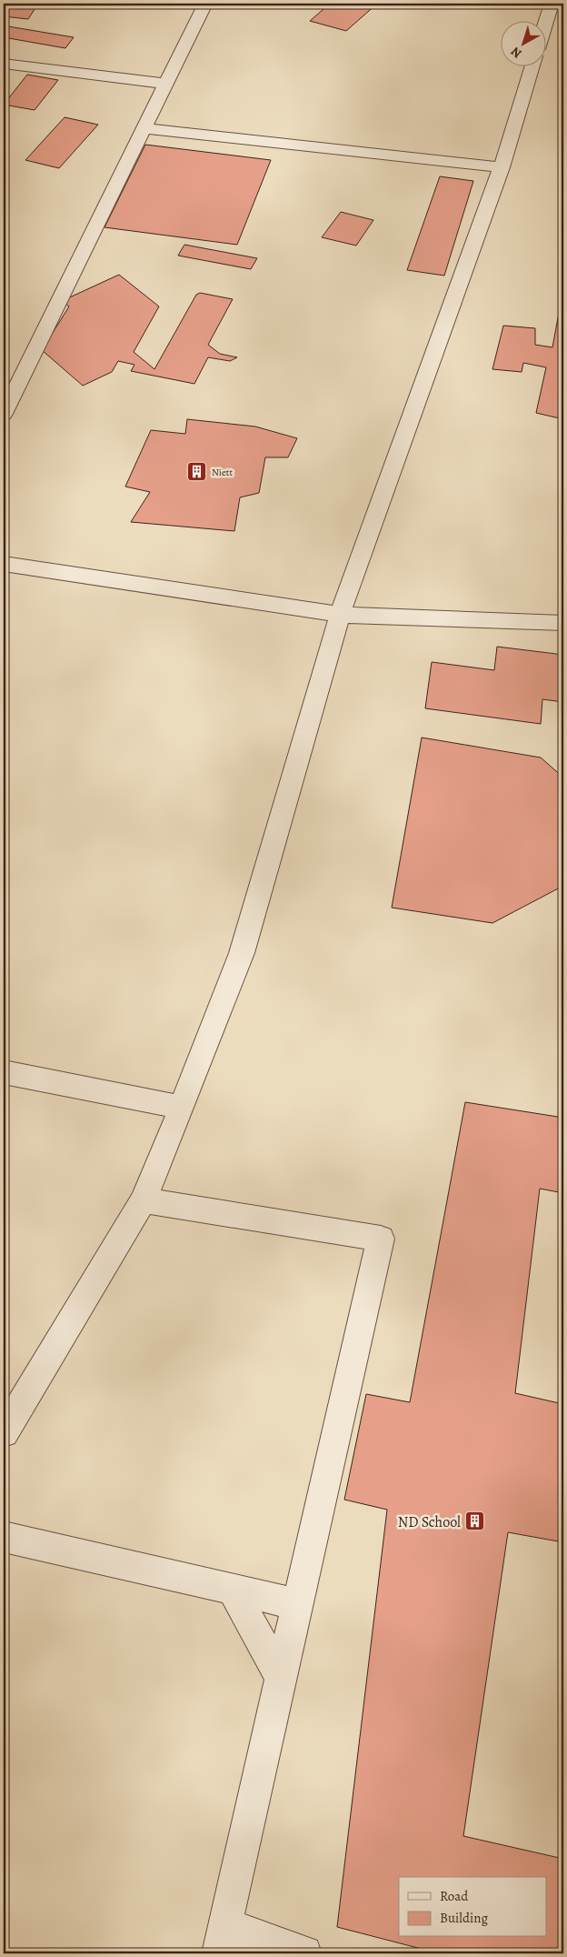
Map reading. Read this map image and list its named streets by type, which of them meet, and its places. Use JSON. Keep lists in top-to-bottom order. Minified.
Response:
{"places":{"building":["Niett","ND School"]},"legend":["Road","Building"],"north":"bottom left"}
